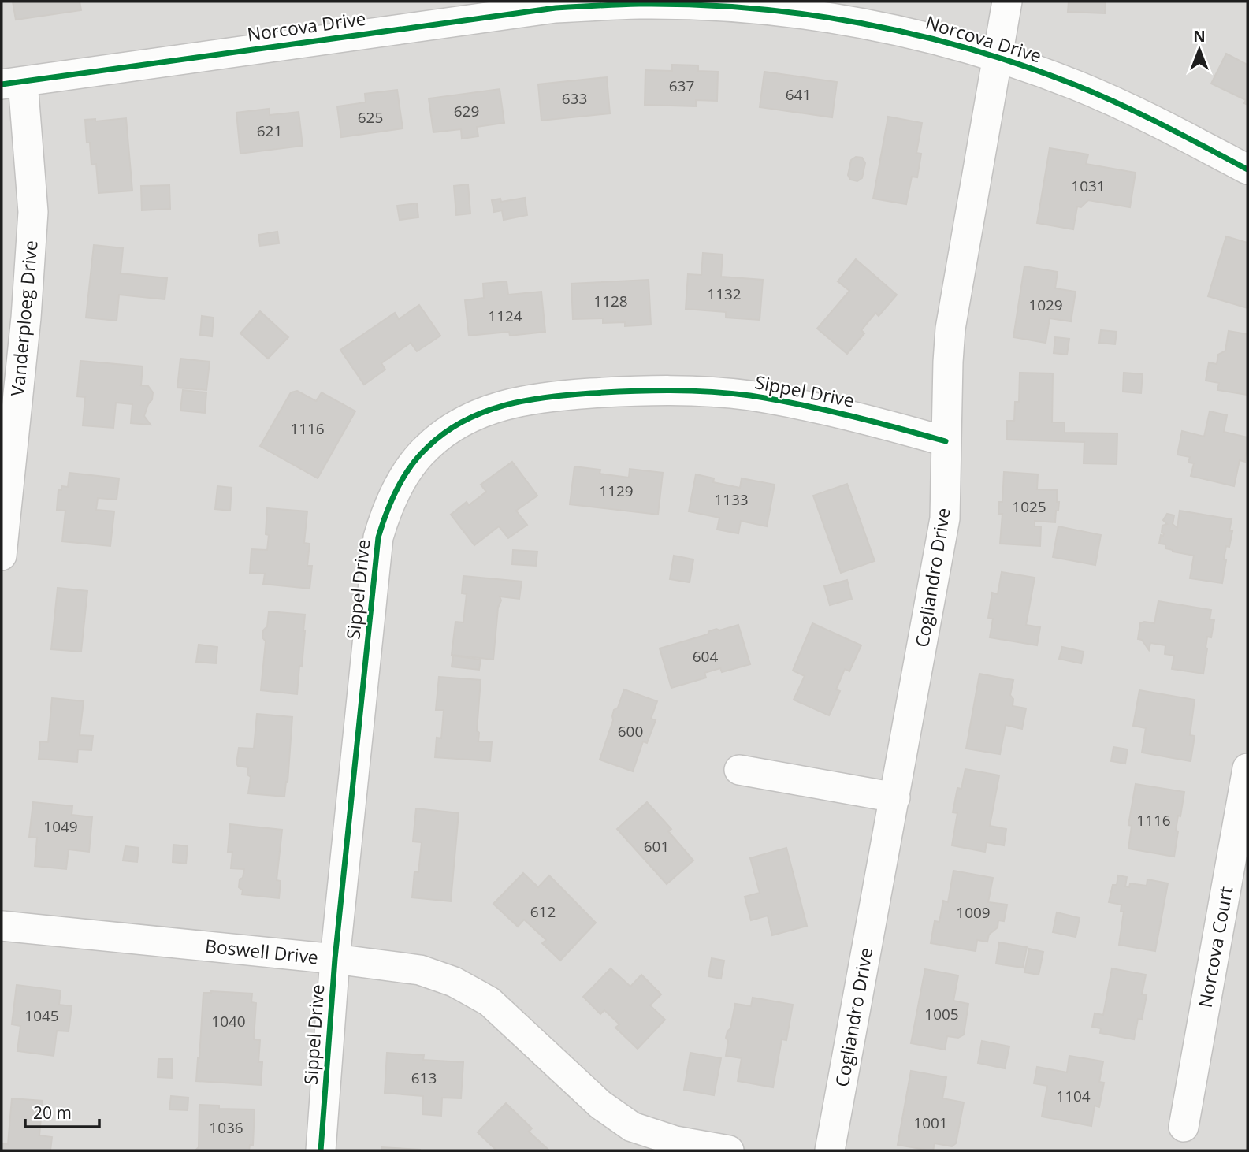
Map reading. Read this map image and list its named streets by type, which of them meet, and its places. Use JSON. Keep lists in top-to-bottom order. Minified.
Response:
{"streets":{"street":["Norcova Drive","Vanderploeg Drive","Sippel Drive","Cogliandro Drive","Norcova Court","Boswell Drive"]},"crossings":[["Norcova Drive","Vanderploeg Drive"],["Norcova Drive","Cogliandro Drive"],["Sippel Drive","Cogliandro Drive"],["Sippel Drive","Boswell Drive"]],"house_numbers":["637","641","633","629","625","621","1031","1132","1128","1029","1124","1116","1129","1133","1025","604","600","1116","1049","601","612","1009","1005","1045","1040","613","1104","1001","1036"],"scale_bar":"20 m","north":"top"}
